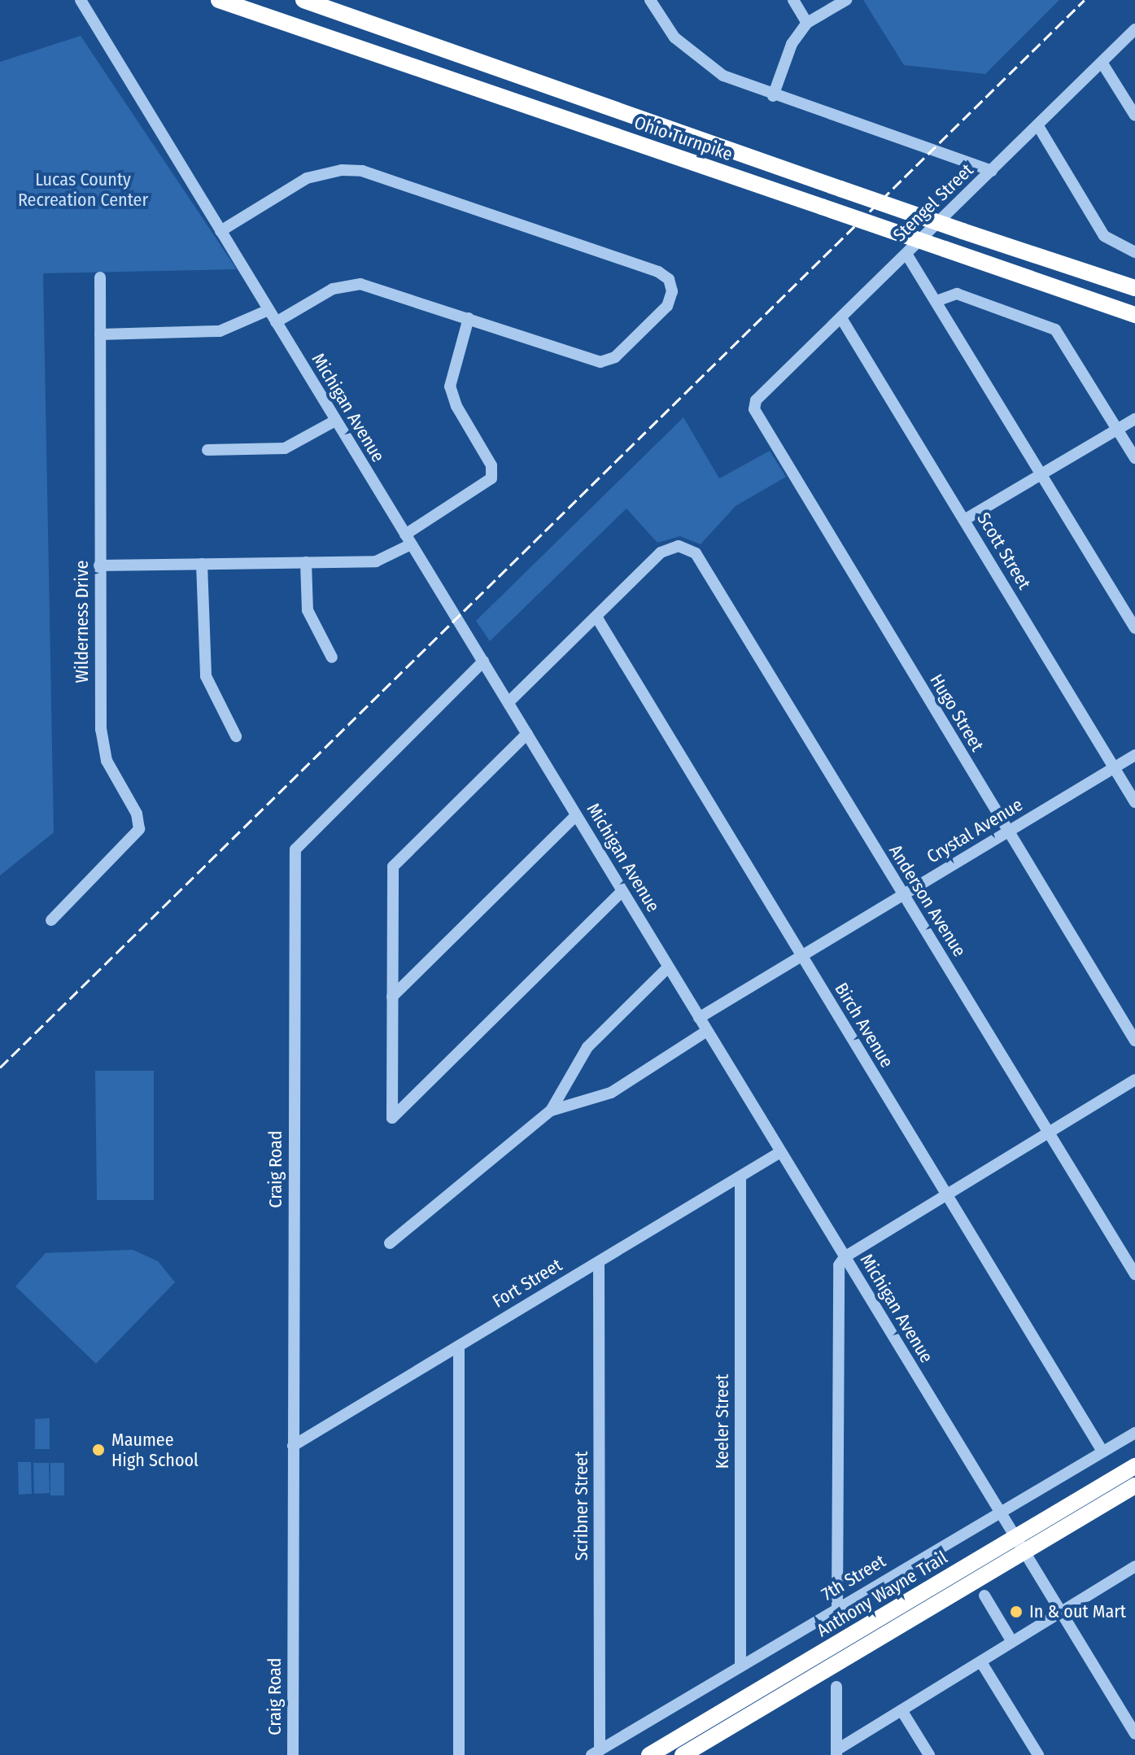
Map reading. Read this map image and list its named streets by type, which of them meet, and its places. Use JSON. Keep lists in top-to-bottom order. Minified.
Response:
{"streets":{"highway":["Ohio Turnpike","Anthony Wayne Trail"],"street":["Stengel Street","Michigan Avenue","Scott Street","Wilderness Drive","Hugo Street","Crystal Avenue","Anderson Avenue","Birch Avenue","Craig Road","Fort Street","Keeler Street","Scribner Street","7th Street"]},"crossings":[["Stengel Street","Scott Street"],["Stengel Street","Hugo Street"],["Michigan Avenue","Crystal Avenue"],["Michigan Avenue","Craig Road"],["Michigan Avenue","Fort Street"],["Michigan Avenue","7th Street"],["Michigan Avenue","Anthony Wayne Trail"],["Scott Street","Crystal Avenue"],["Hugo Street","Crystal Avenue"],["Crystal Avenue","Anderson Avenue"],["Crystal Avenue","Birch Avenue"],["Anderson Avenue","Birch Avenue"],["Birch Avenue","7th Street"],["Craig Road","Fort Street"],["Fort Street","Keeler Street"],["Fort Street","Scribner Street"],["Keeler Street","7th Street"],["Scribner Street","7th Street"]],"parks":["Lucas County Recreation Center"],"places":["Maumee High School","In & out Mart"]}
